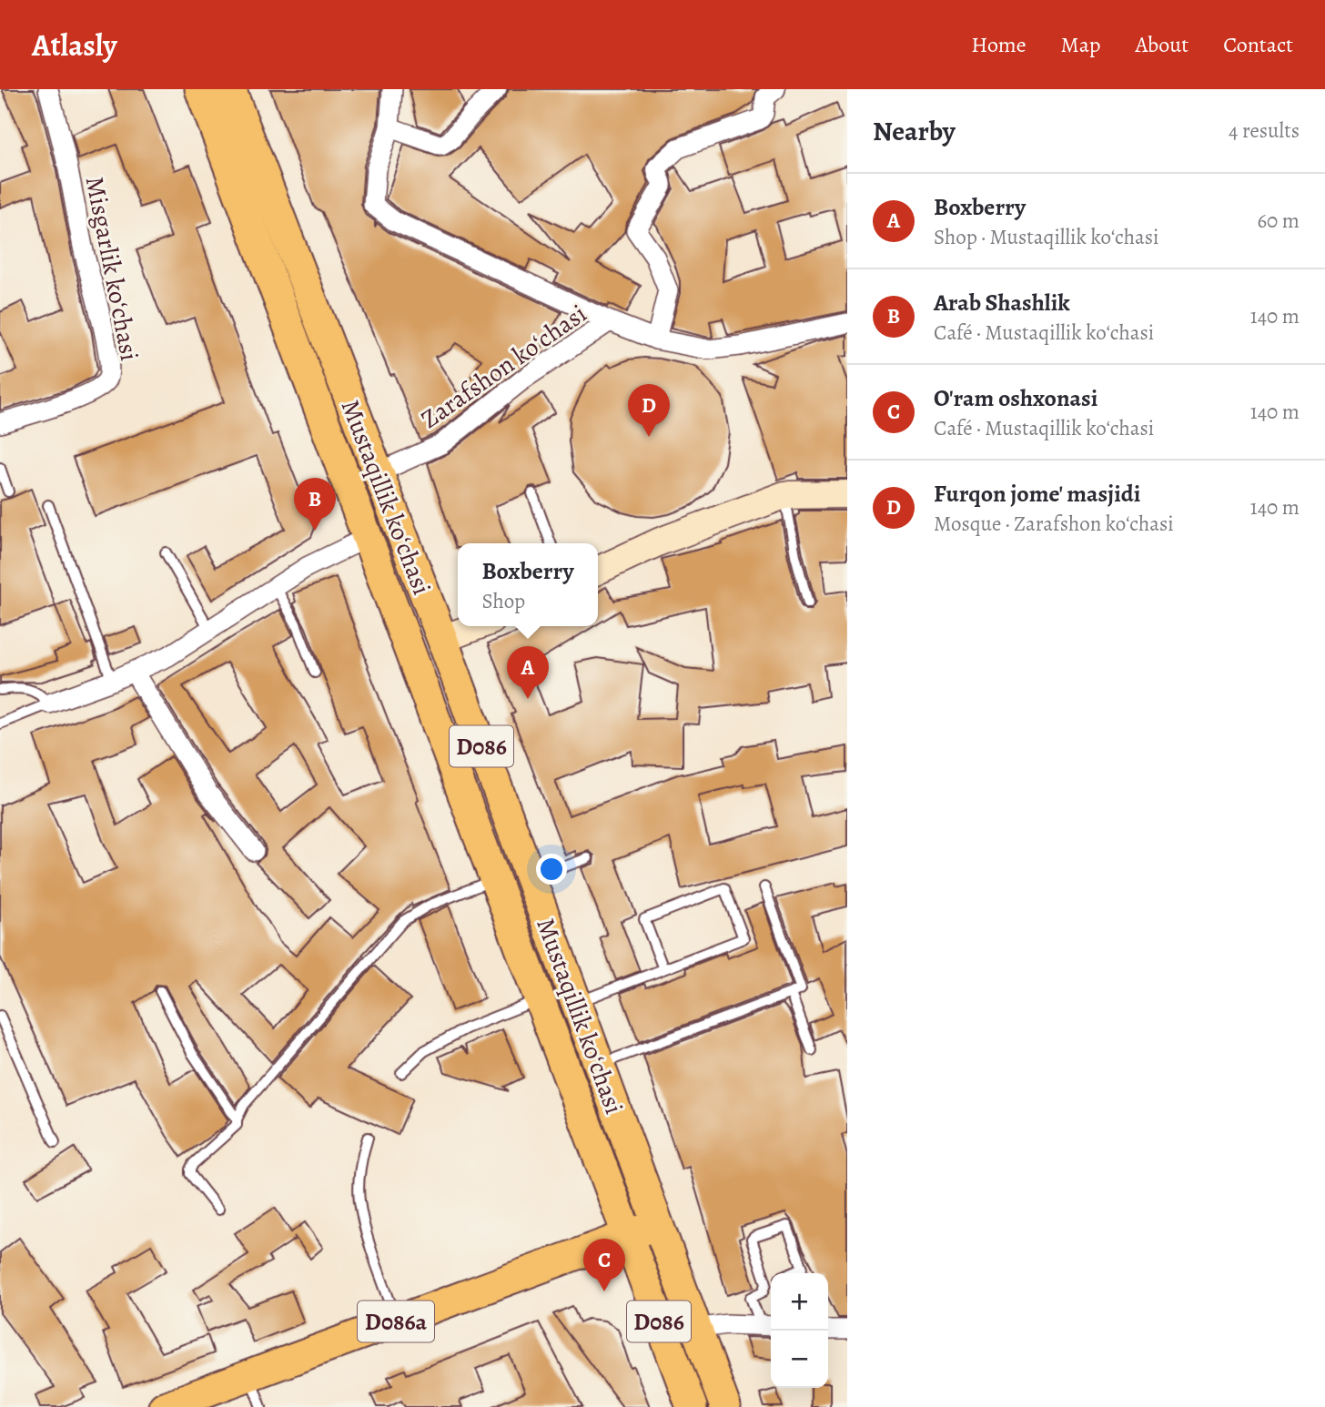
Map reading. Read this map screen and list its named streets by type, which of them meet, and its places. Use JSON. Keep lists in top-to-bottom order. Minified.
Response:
{"streets":{"main road":["Mustaqillik koʻchasi","D086","D086a"],"street":["Misgarlik koʻchasi","Zarafshon koʻchasi"]},"crossings":[["Zarafshon koʻchasi","Mustaqillik koʻchasi"],["Mustaqillik koʻchasi","D086a"]],"page":{"header":"Atlasly","nav":["Home","Map","About","Contact"],"heading":["Nearby","4 results"],"list":[{"mark":"A","name":"Boxberry","note":"Shop · Mustaqillik koʻchasi","value":"60 m"},{"mark":"B","name":"Arab Shashlik","note":"Café · Mustaqillik koʻchasi","value":"140 m"},{"mark":"C","name":"O'ram oshxonasi","note":"Café · Mustaqillik koʻchasi","value":"140 m"},{"mark":"D","name":"Furqon jome' masjidi","note":"Mosque · Zarafshon koʻchasi","value":"140 m"}],"pins":["D","B","A","C"],"popup":["Boxberry","Shop"],"map_buttons":["+","−"]}}
